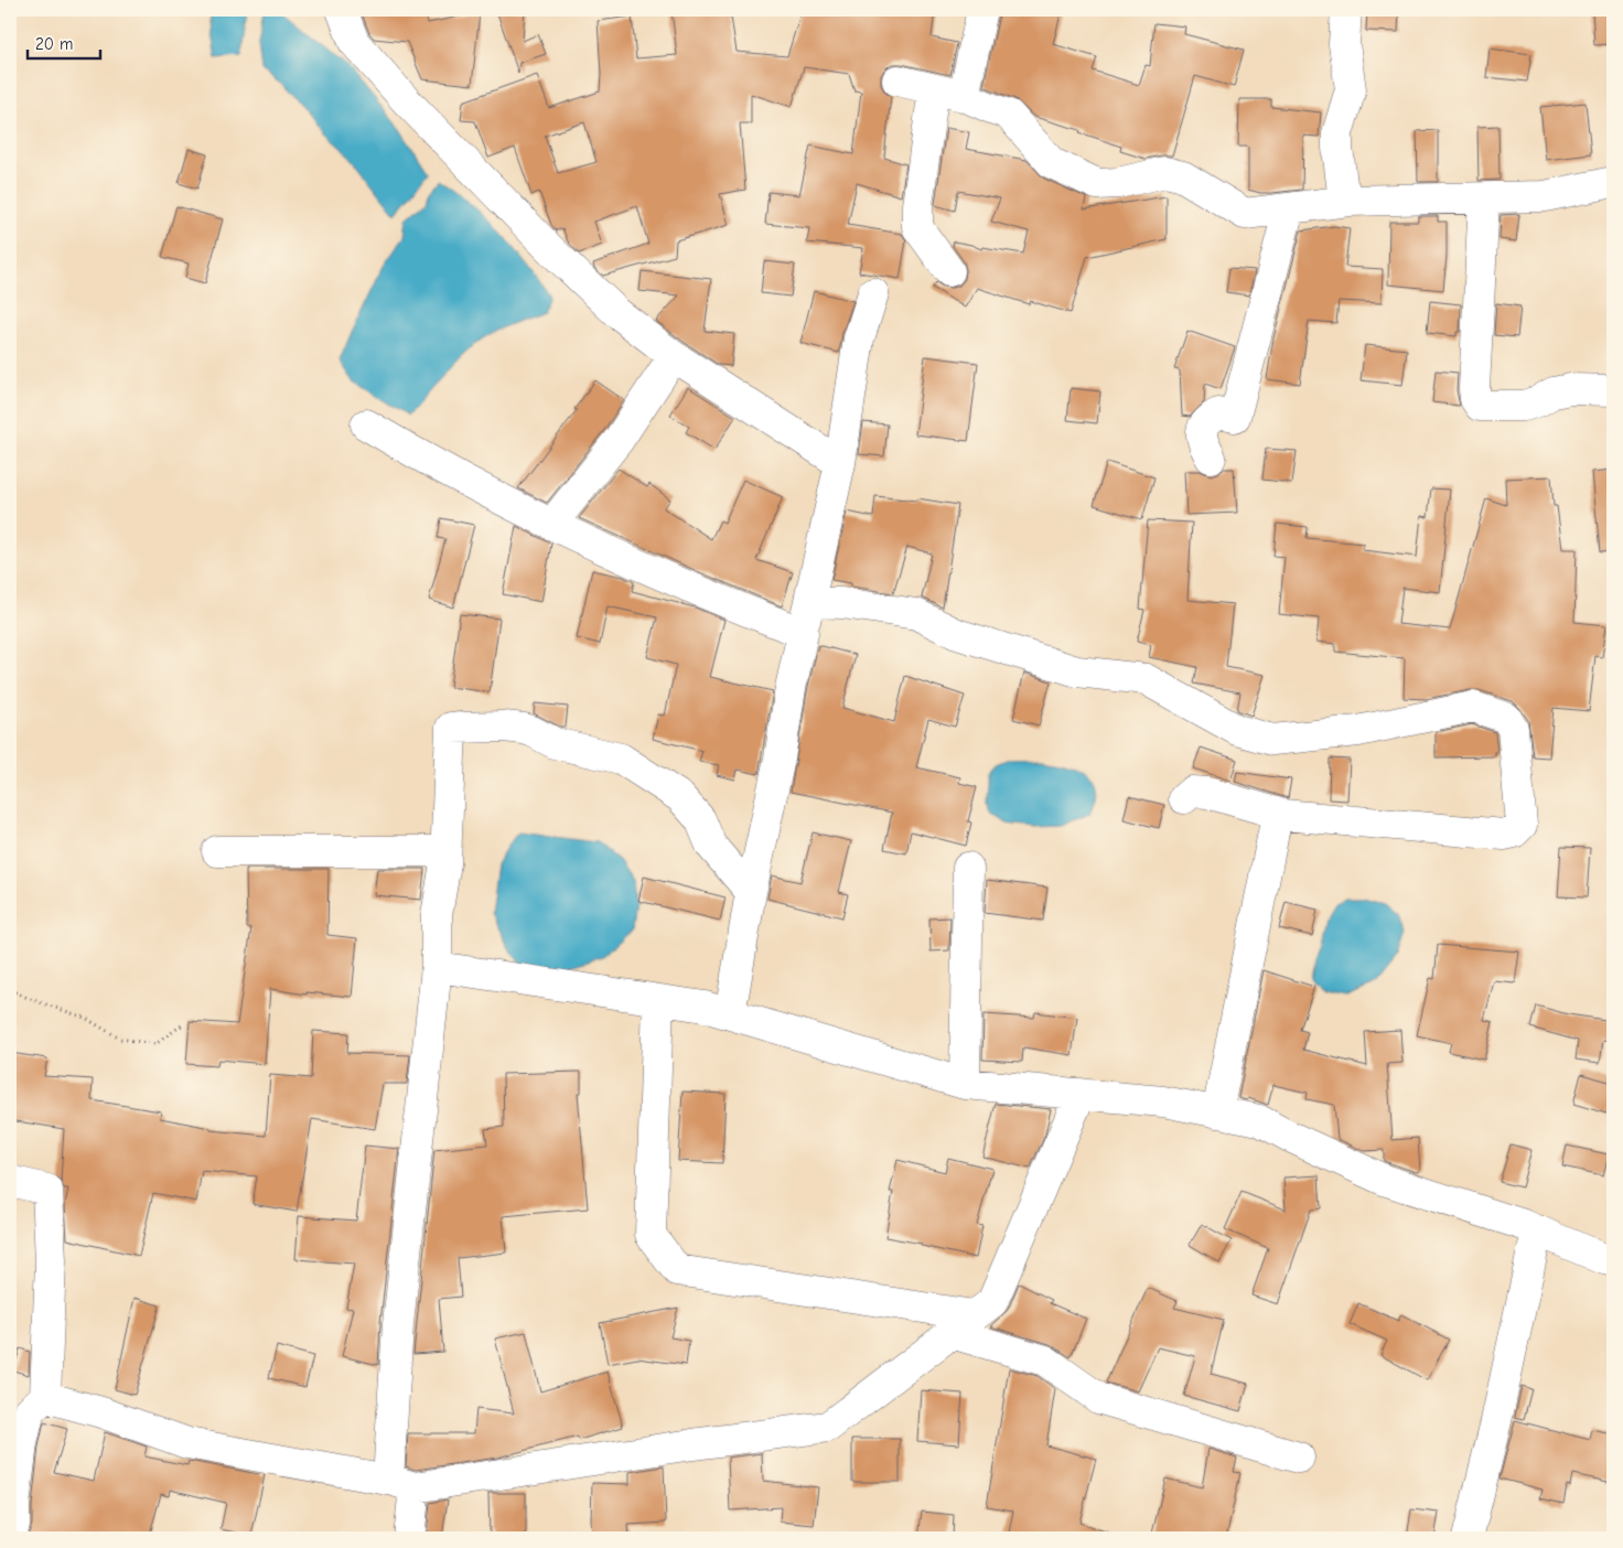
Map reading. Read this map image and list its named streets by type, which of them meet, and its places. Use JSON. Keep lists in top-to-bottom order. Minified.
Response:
{"scale_bar":"20 m"}
